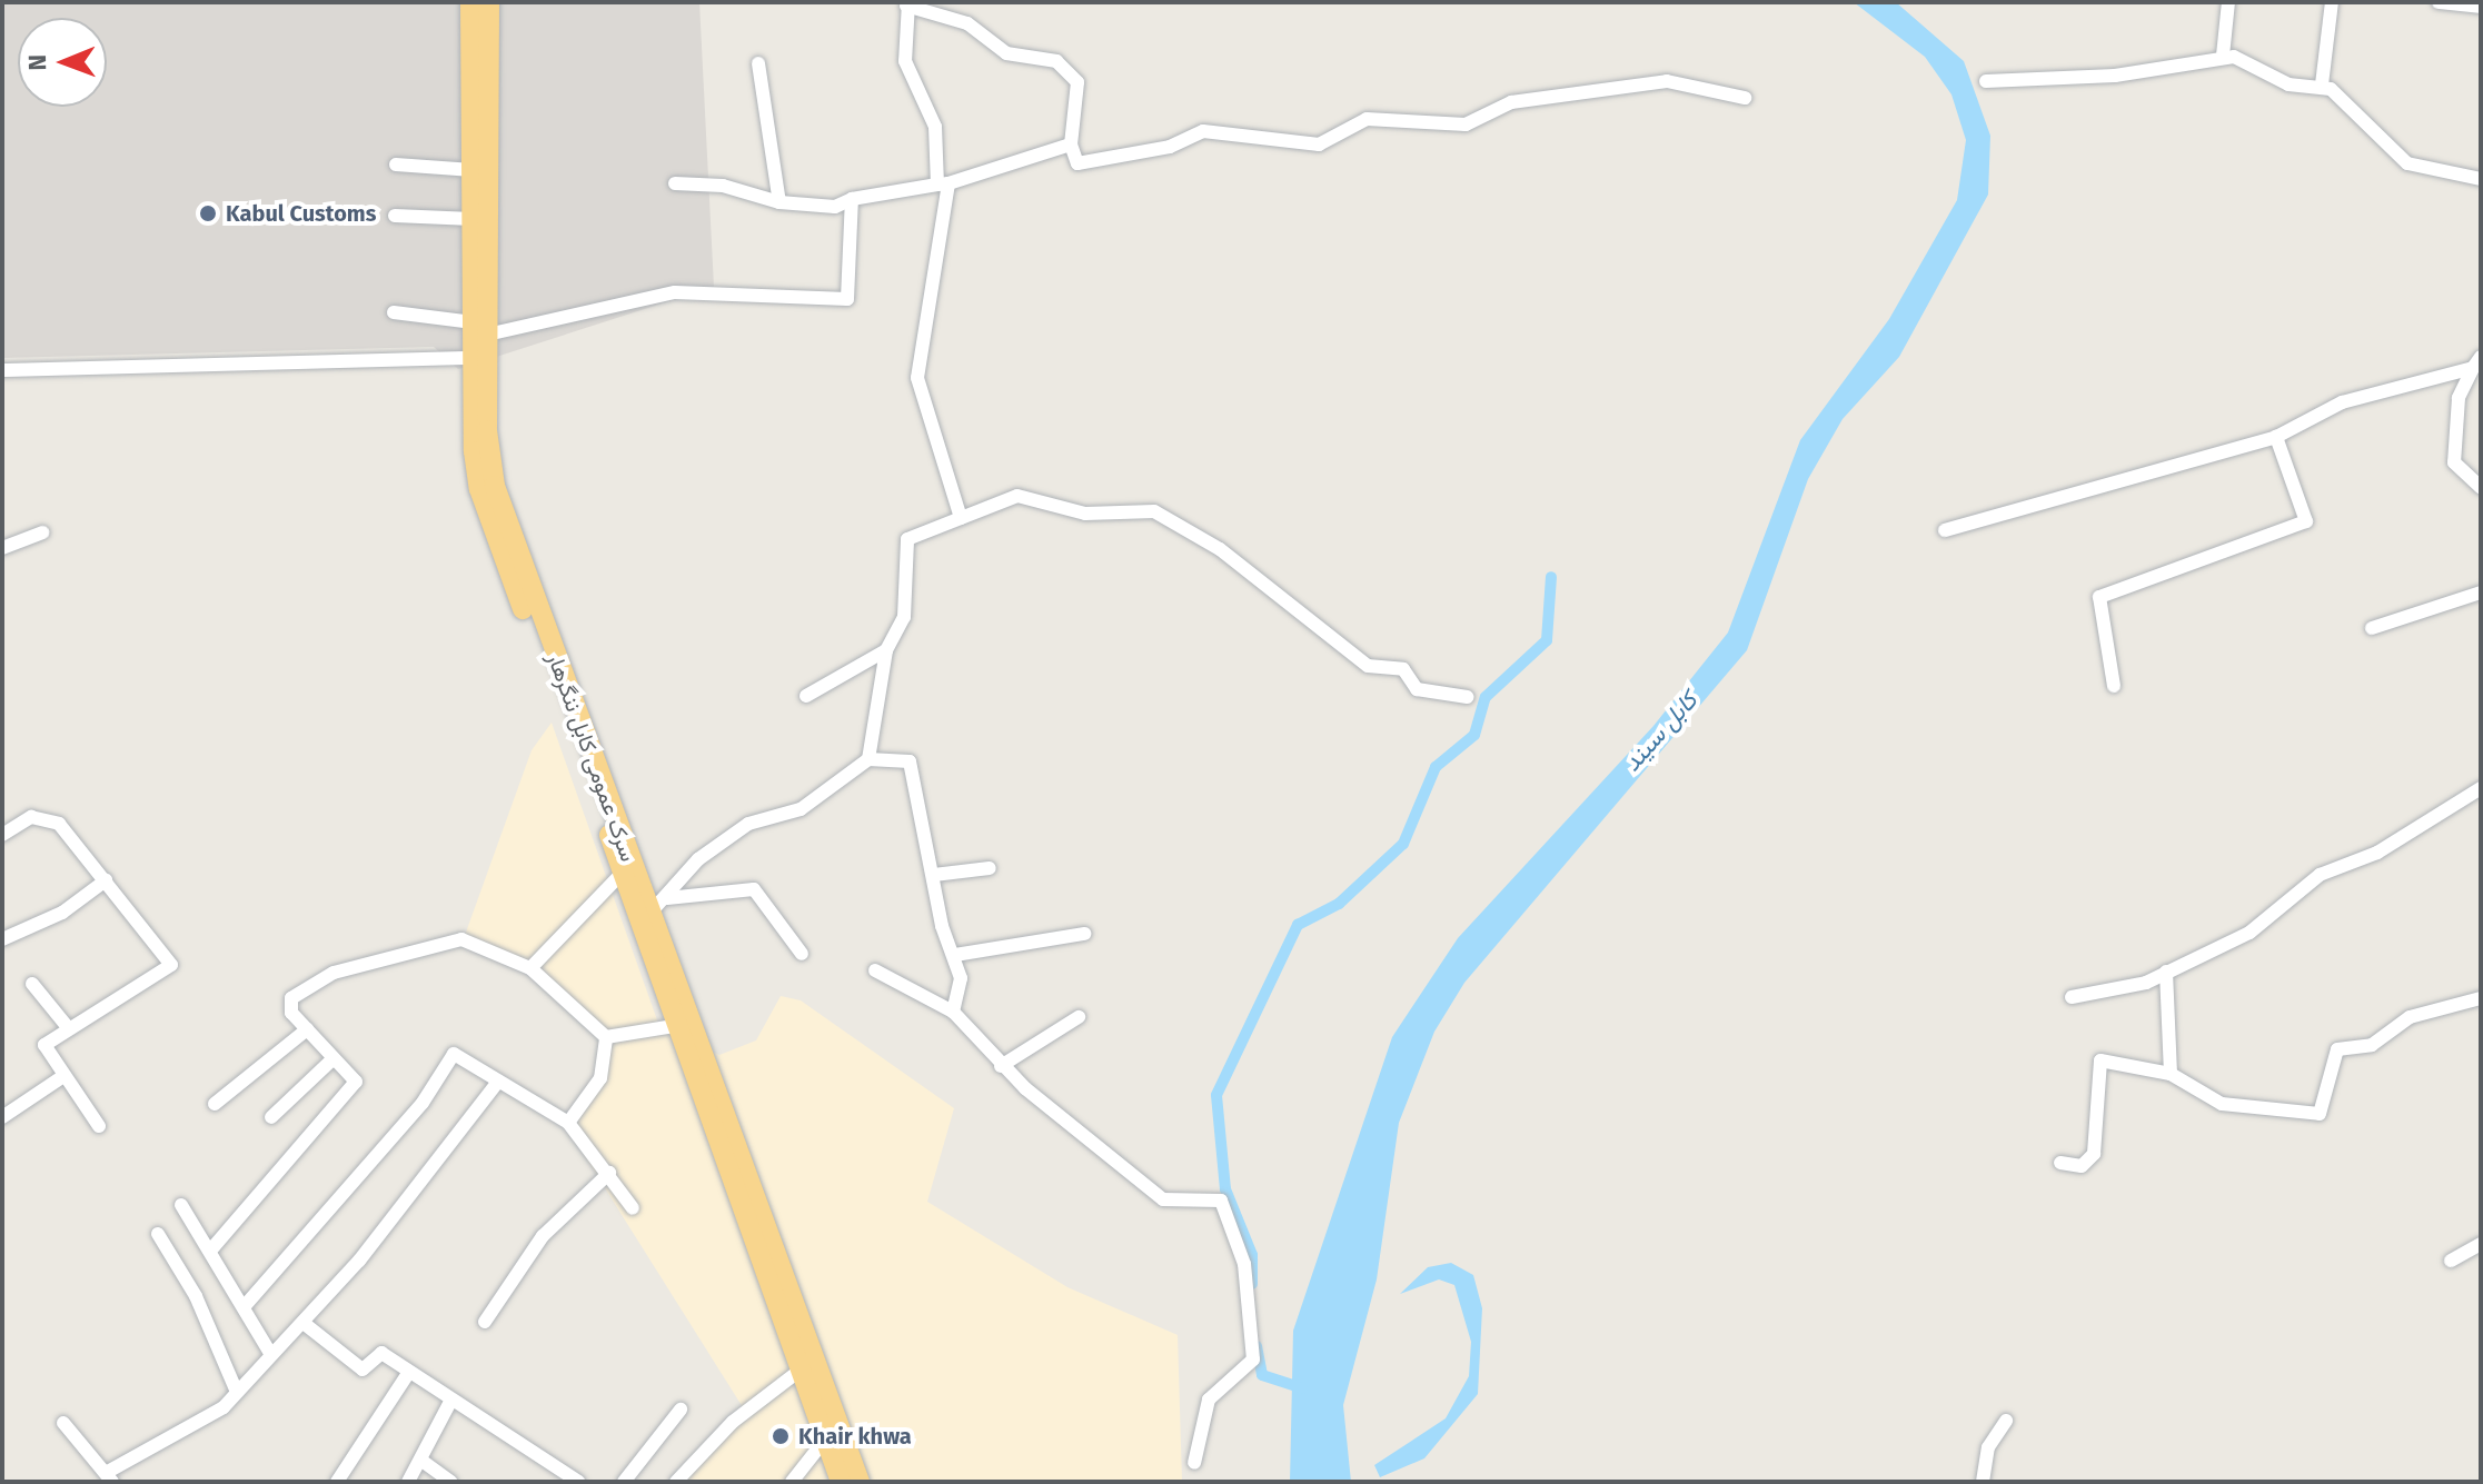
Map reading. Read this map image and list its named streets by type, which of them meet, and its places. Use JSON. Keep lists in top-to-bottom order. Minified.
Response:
{"streets":{"highway":["سرک عمومی کابل ننگرهار"]},"water":["کابل سيند"],"places":["Kabul Customs","Khair khwa"],"north":"left"}
